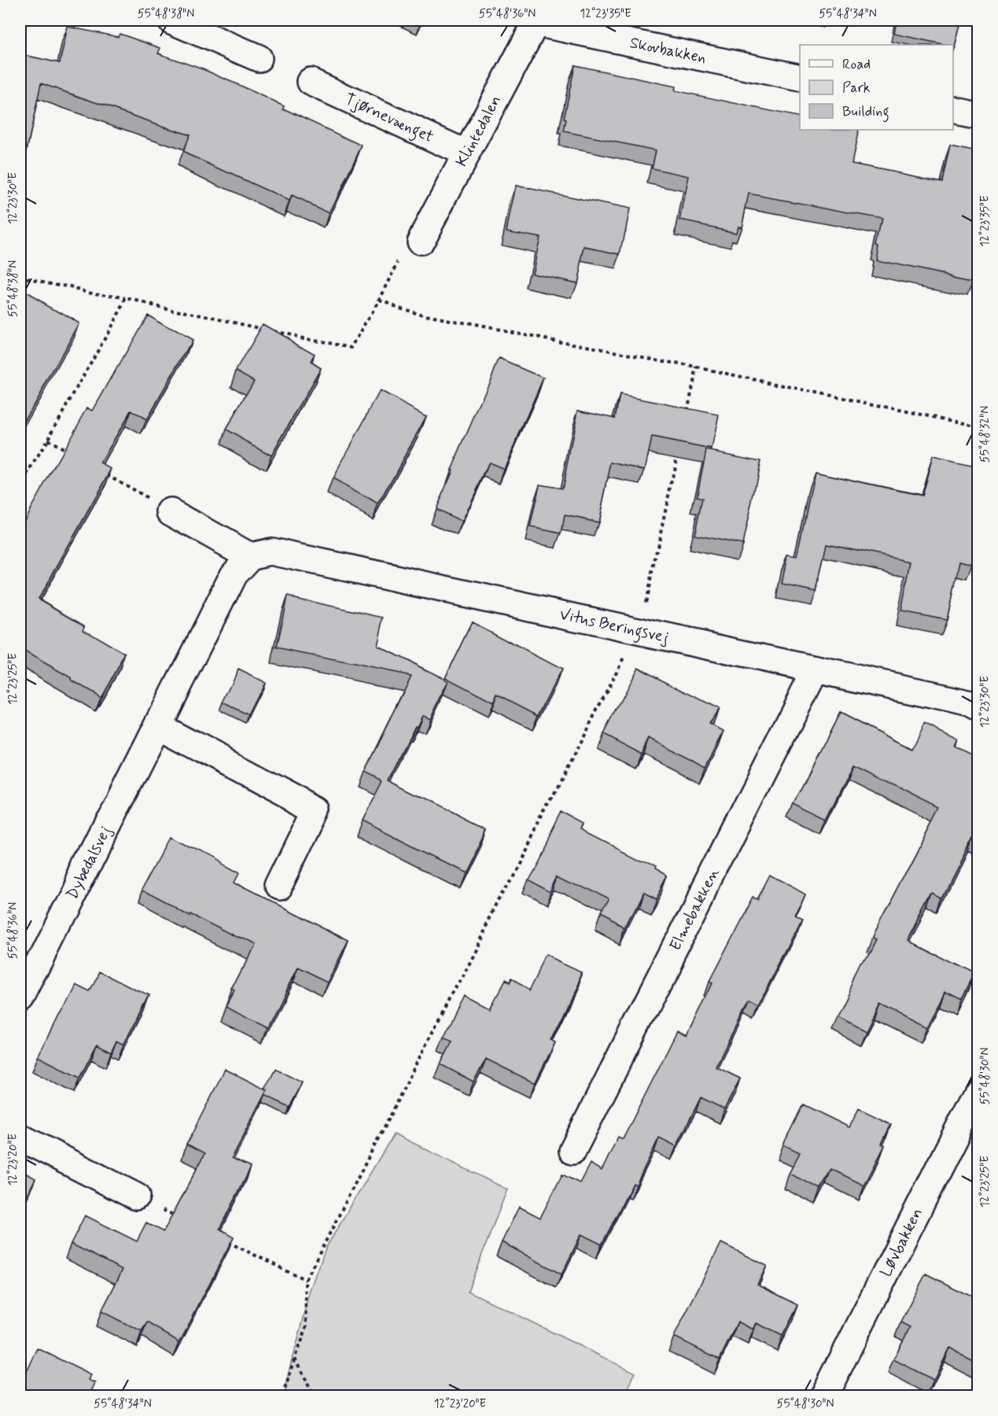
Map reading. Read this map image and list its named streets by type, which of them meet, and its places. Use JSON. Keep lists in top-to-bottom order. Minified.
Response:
{"streets":{"street":["Skovbakken","Tjørnevænget","Klintedalen","Vitus Beringsvej","Dybedalsvej","Elmebakken","Løvbakken"]},"crossings":[["Skovbakken","Klintedalen"],["Tjørnevænget","Klintedalen"],["Vitus Beringsvej","Dybedalsvej"],["Vitus Beringsvej","Elmebakken"]],"legend":["Road","Park","Building"],"coordinates":["55°48'38\"N","55°48'36\"N","12°23'35\"E","55°48'34\"N","12°23'30\"E","55°48'32\"N","12°23'25\"E","55°48'30\"N","12°23'20\"E"]}
